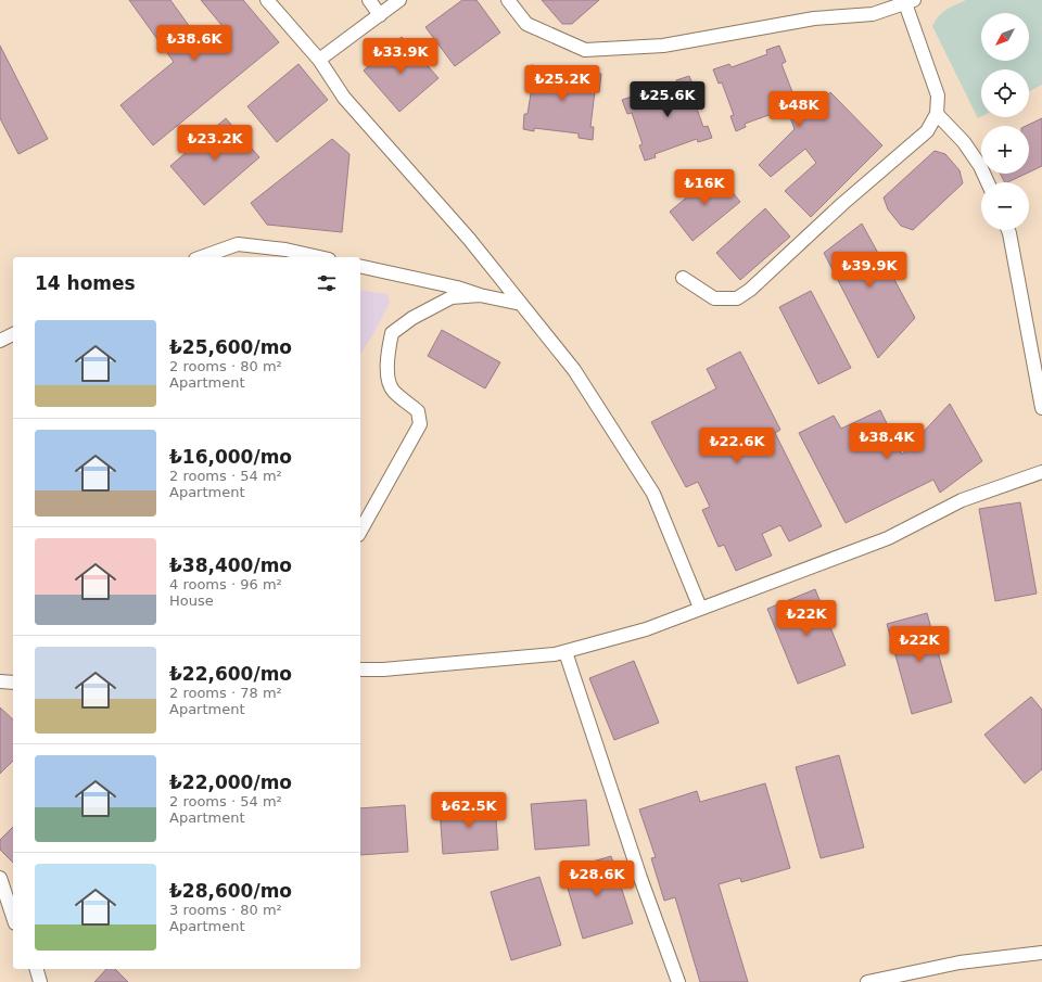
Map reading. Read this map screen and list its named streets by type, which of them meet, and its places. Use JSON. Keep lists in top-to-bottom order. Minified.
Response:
{"north":"bottom left","page":{"map_buttons":["+","−"],"price":["₺38.6K","₺33.9K","₺25.2K","₺25.6K","₺48K","₺23.2K","₺16K","₺39.9K","₺38.4K","₺22.6K","₺22K","₺22K","₺62.5K","₺28.6K"],"heading":"14 homes","list":[{"name":"₺25,600/mo","note":"2 rooms · 80 m² · Apartment"},{"name":"₺16,000/mo","note":"2 rooms · 54 m² · Apartment"},{"name":"₺38,400/mo","note":"4 rooms · 96 m² · House"},{"name":"₺22,600/mo","note":"2 rooms · 78 m² · Apartment"},{"name":"₺22,000/mo","note":"2 rooms · 54 m² · Apartment"},{"name":"₺28,600/mo","note":"3 rooms · 80 m² · Apartment"}]}}
